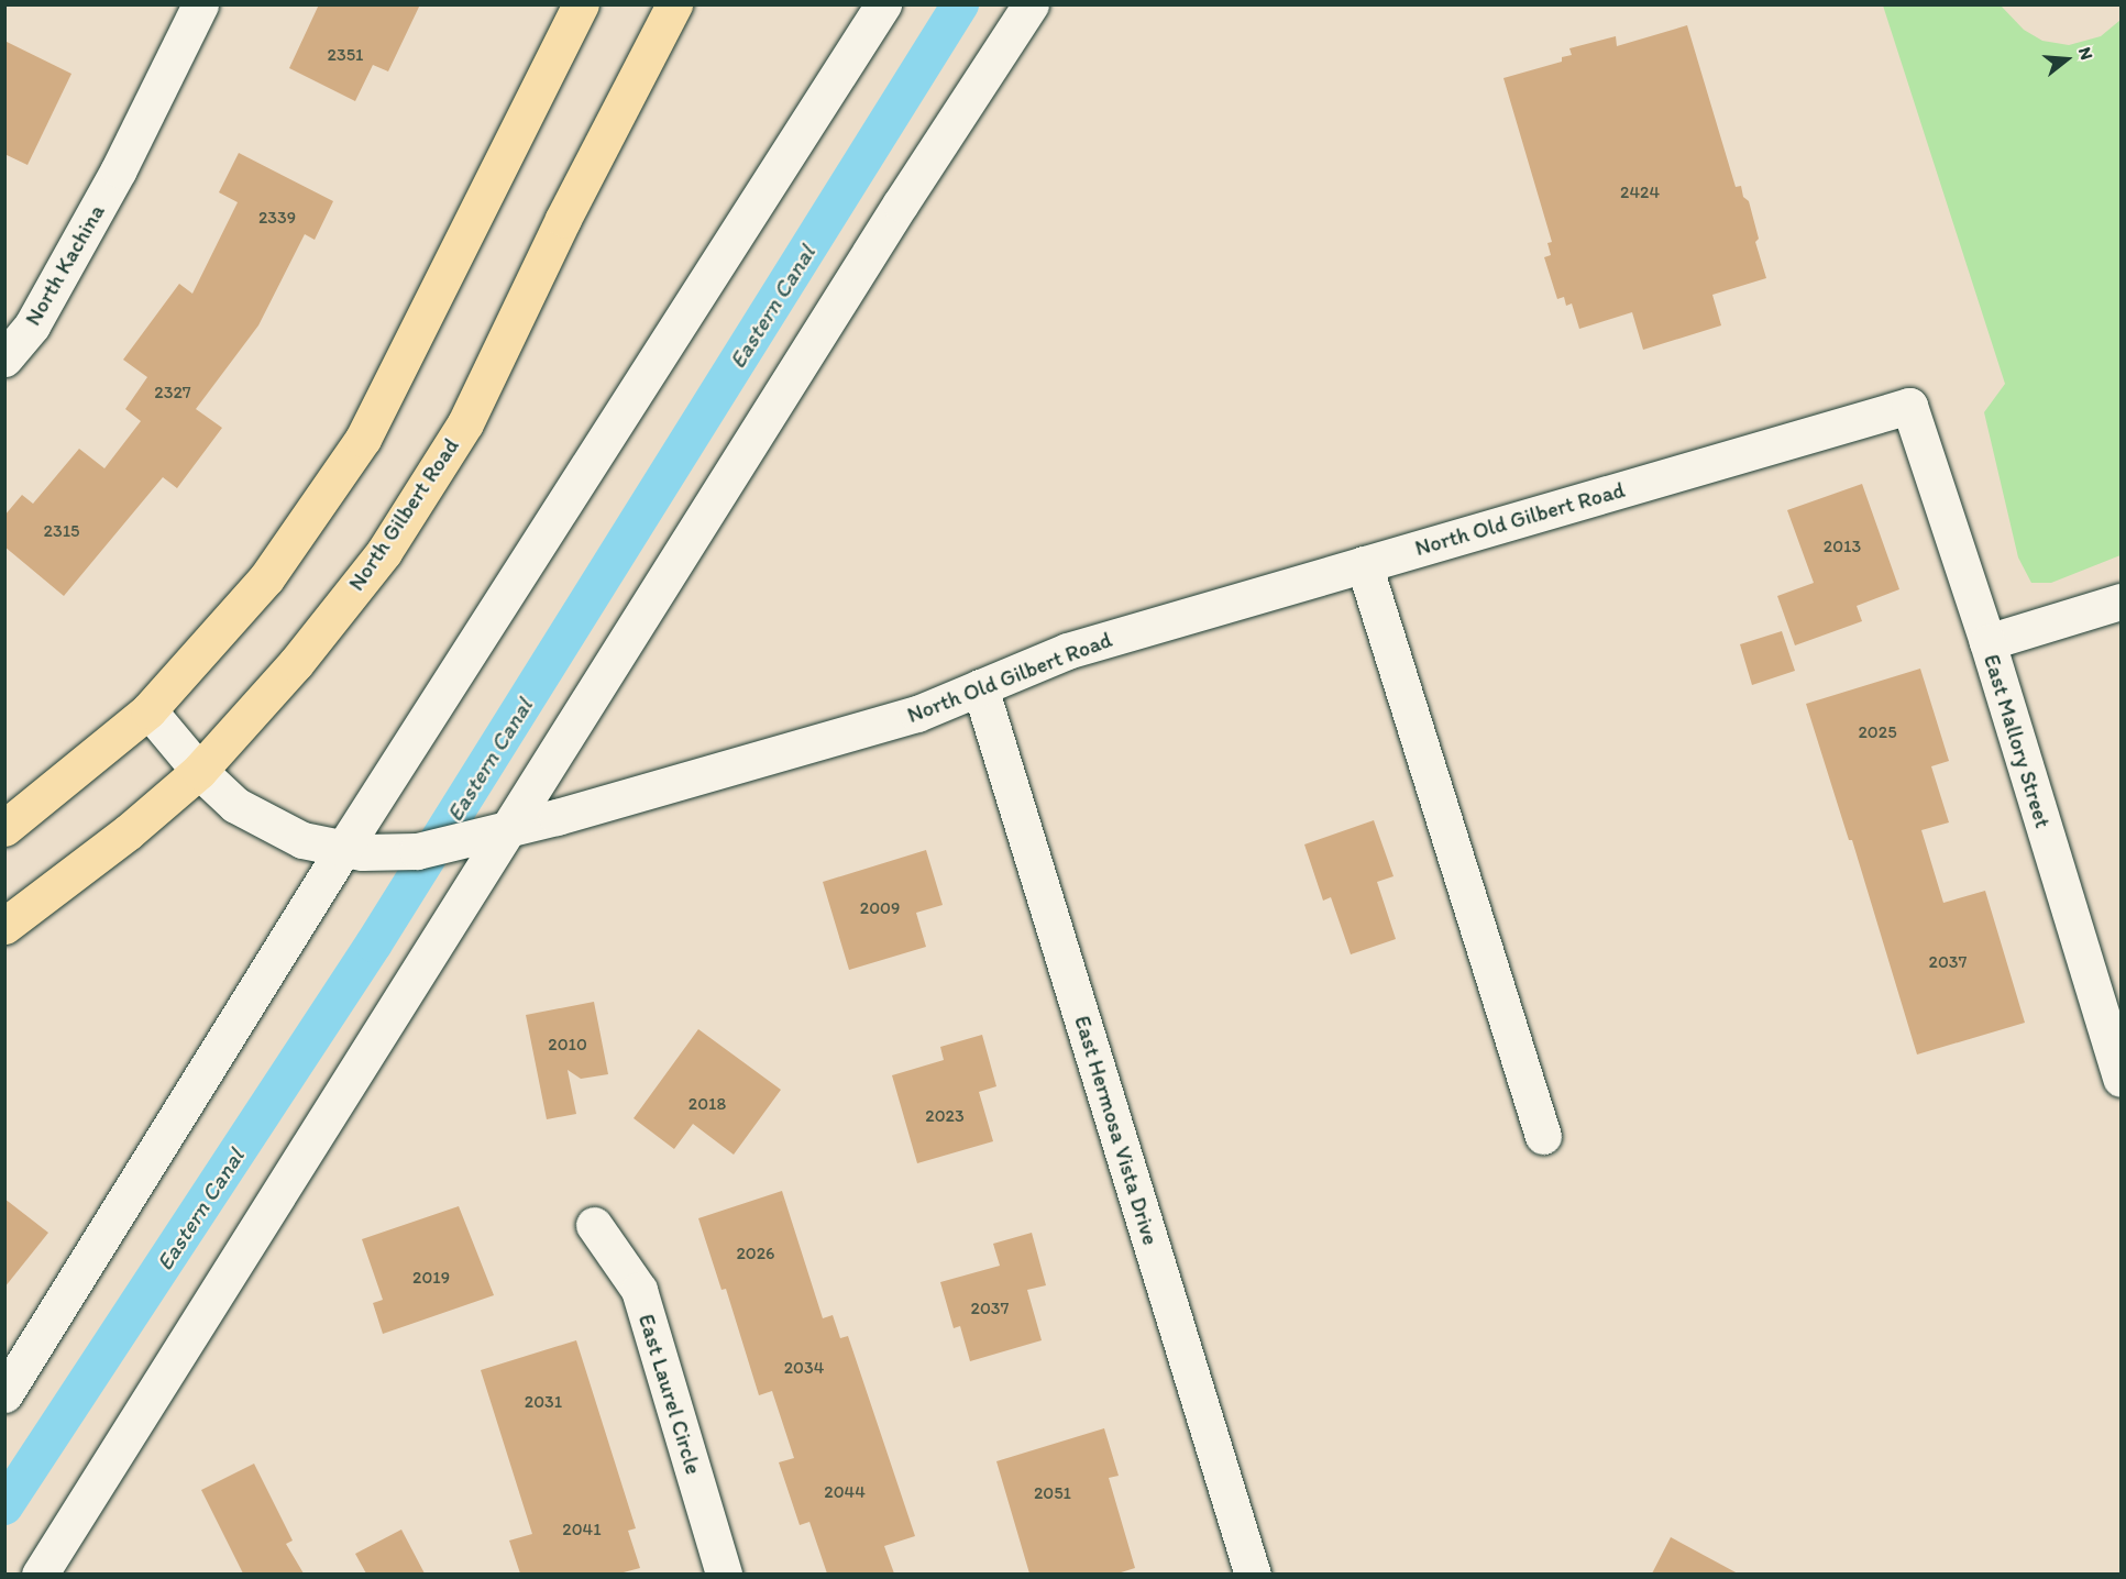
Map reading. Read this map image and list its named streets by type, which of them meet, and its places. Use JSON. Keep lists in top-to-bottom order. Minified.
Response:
{"streets":{"main road":["North Gilbert Road"],"street":["North Kachina","North Old Gilbert Road","East Mallory Street","East Hermosa Vista Drive","East Laurel Circle"]},"crossings":[["North Gilbert Road","North Old Gilbert Road"],["North Old Gilbert Road","East Mallory Street"],["North Old Gilbert Road","East Hermosa Vista Drive"]],"water":["Eastern Canal"],"house_numbers":["2351","2424","2339","2327","2315","2013","2025","2009","2037","2010","2018","2023","2026","2019","2037","2034","2031","2044","2051","2041"],"north":"right"}
